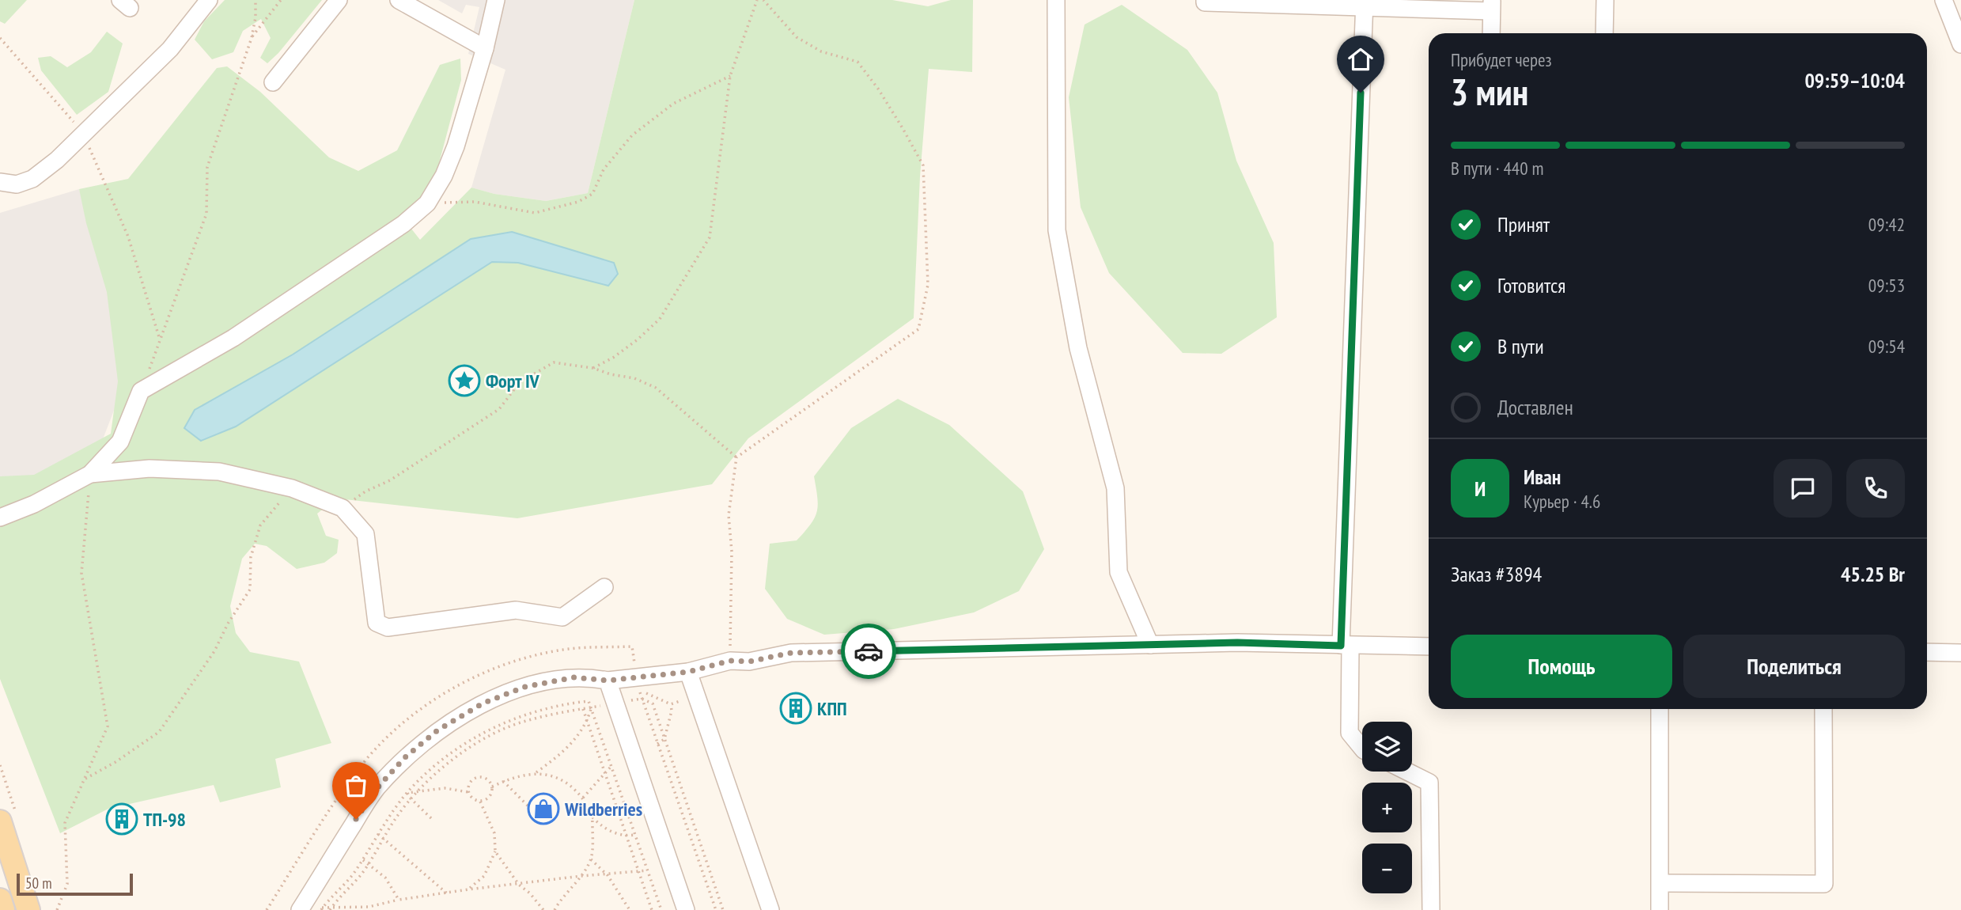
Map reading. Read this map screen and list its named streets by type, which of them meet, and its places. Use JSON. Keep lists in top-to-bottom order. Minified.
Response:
{"places":{"place":["Форт IV"],"building":["КПП","ТП-98"],"shop":["Wildberries"]},"scale_bar":"50 m","page":{"heading":["3 мин","Прибудет через","09:59–10:04"],"panel":["Иван","Курьер · 4.6","Заказ #3894","45.25 Br"],"bar":"В пути · 440 m","list":[["Принят","09:42"],["Готовится","09:53"],["В пути","09:54"],"Доставлен"],"round":"И","buttons":["Помощь","Поделиться"],"map_buttons":["+","−"],"scale":"50 m"}}
